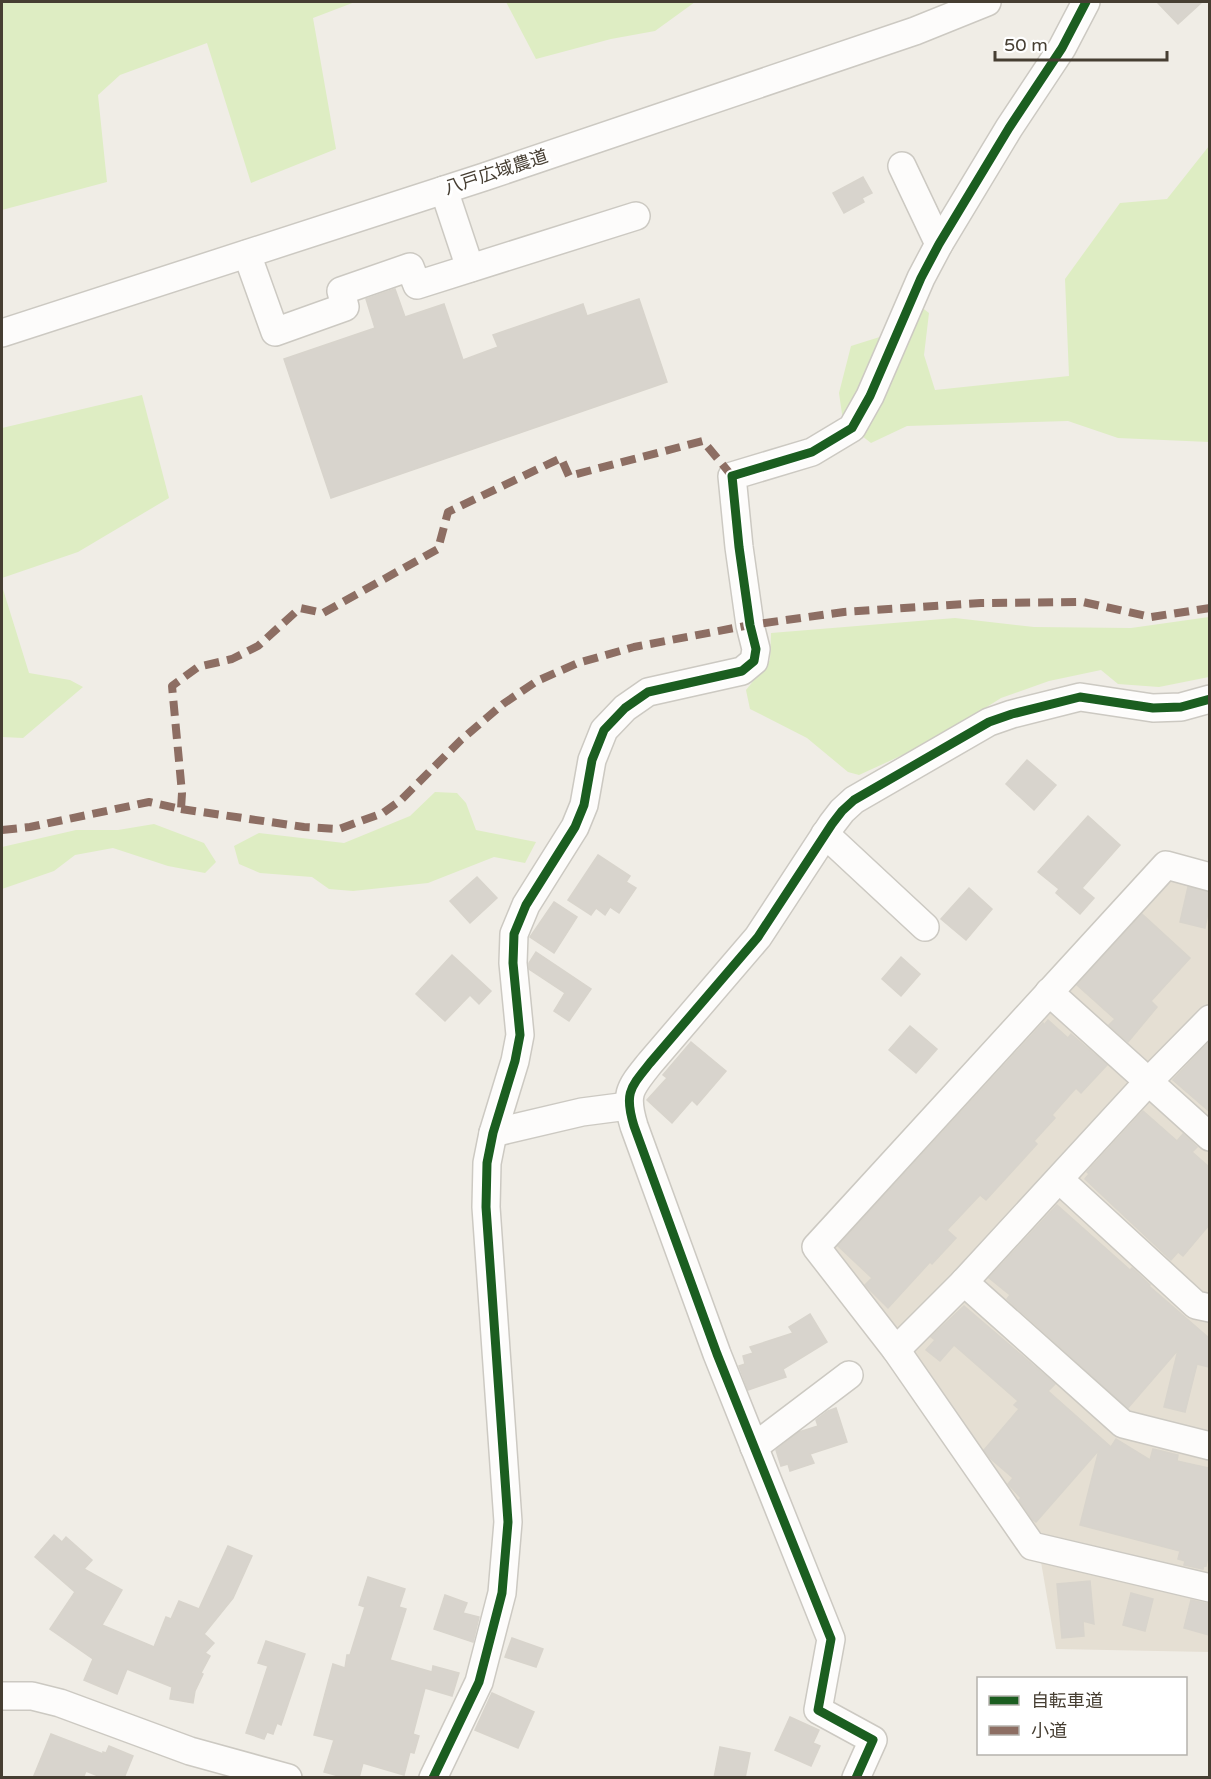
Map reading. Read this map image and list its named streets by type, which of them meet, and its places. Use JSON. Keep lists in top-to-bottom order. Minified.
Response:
{"streets":{"street":["八戸広域農道"]},"legend":["自転車道","小道"],"scale_bar":"50 m"}
